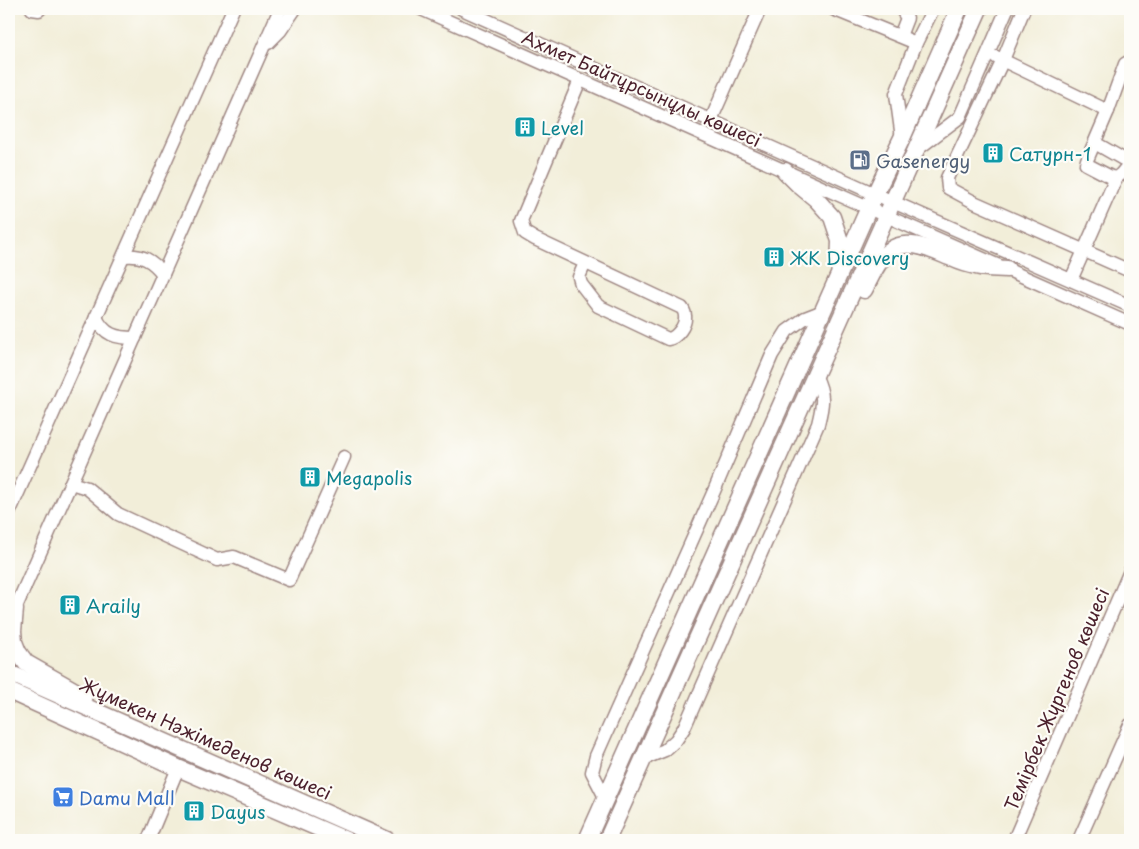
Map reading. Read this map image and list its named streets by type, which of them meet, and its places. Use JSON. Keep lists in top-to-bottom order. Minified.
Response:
{"streets":{"main road":["Жұмекен Нәжімеденов көшесі"],"street":["Ахмет Байтұрсынұлы көшесі","Темірбек Жүргенов көшесі"]},"places":{"building":["Level","Сатурн-1","ЖК Discovery","Megapolis","Araily","Dayus"],"fuel station":["Gasenergy"],"supermarket":["Damu Mall"]}}
